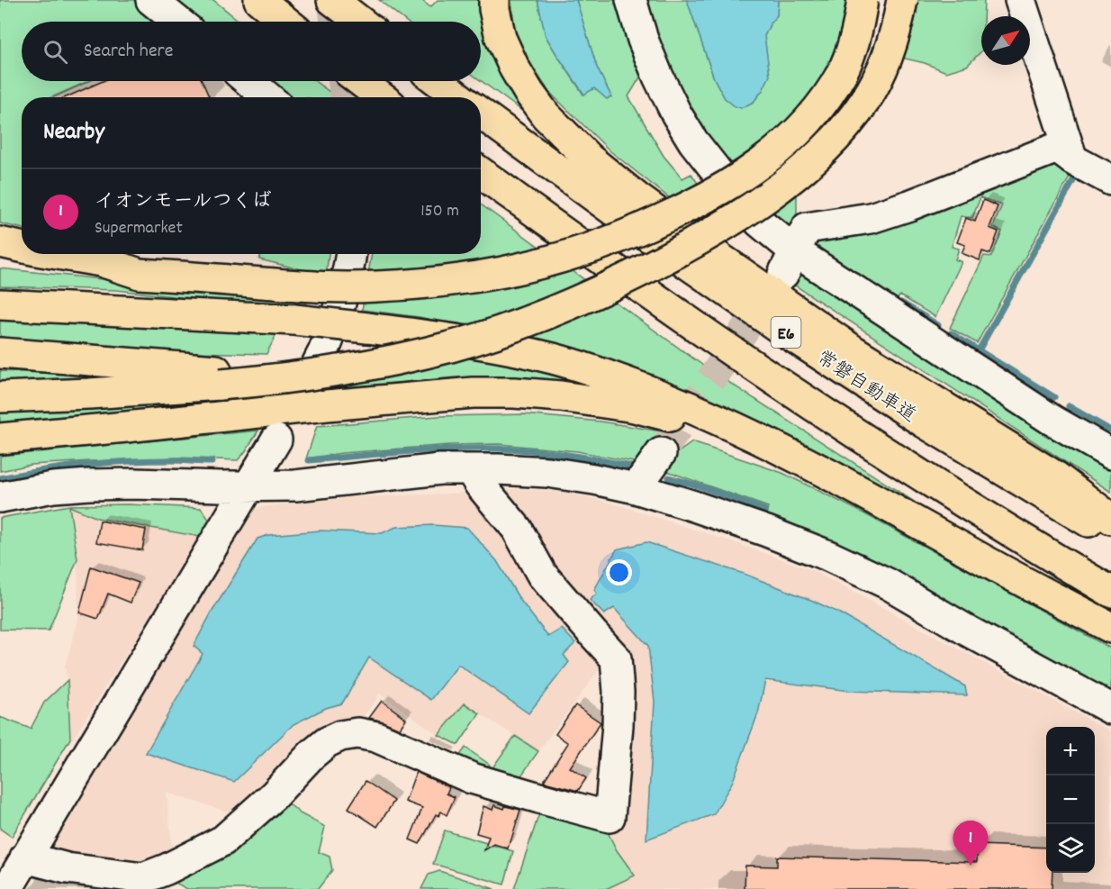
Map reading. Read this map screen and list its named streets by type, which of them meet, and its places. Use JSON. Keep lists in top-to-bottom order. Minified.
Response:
{"streets":{"highway":["E6","常磐自動車道"]},"north":"top right","page":{"search":"Search here","heading":"Nearby","list":[{"mark":"1","name":"イオンモールつくば","note":"Supermarket","value":"150 m"}],"map_buttons":["+","−"],"pins":"1"}}
